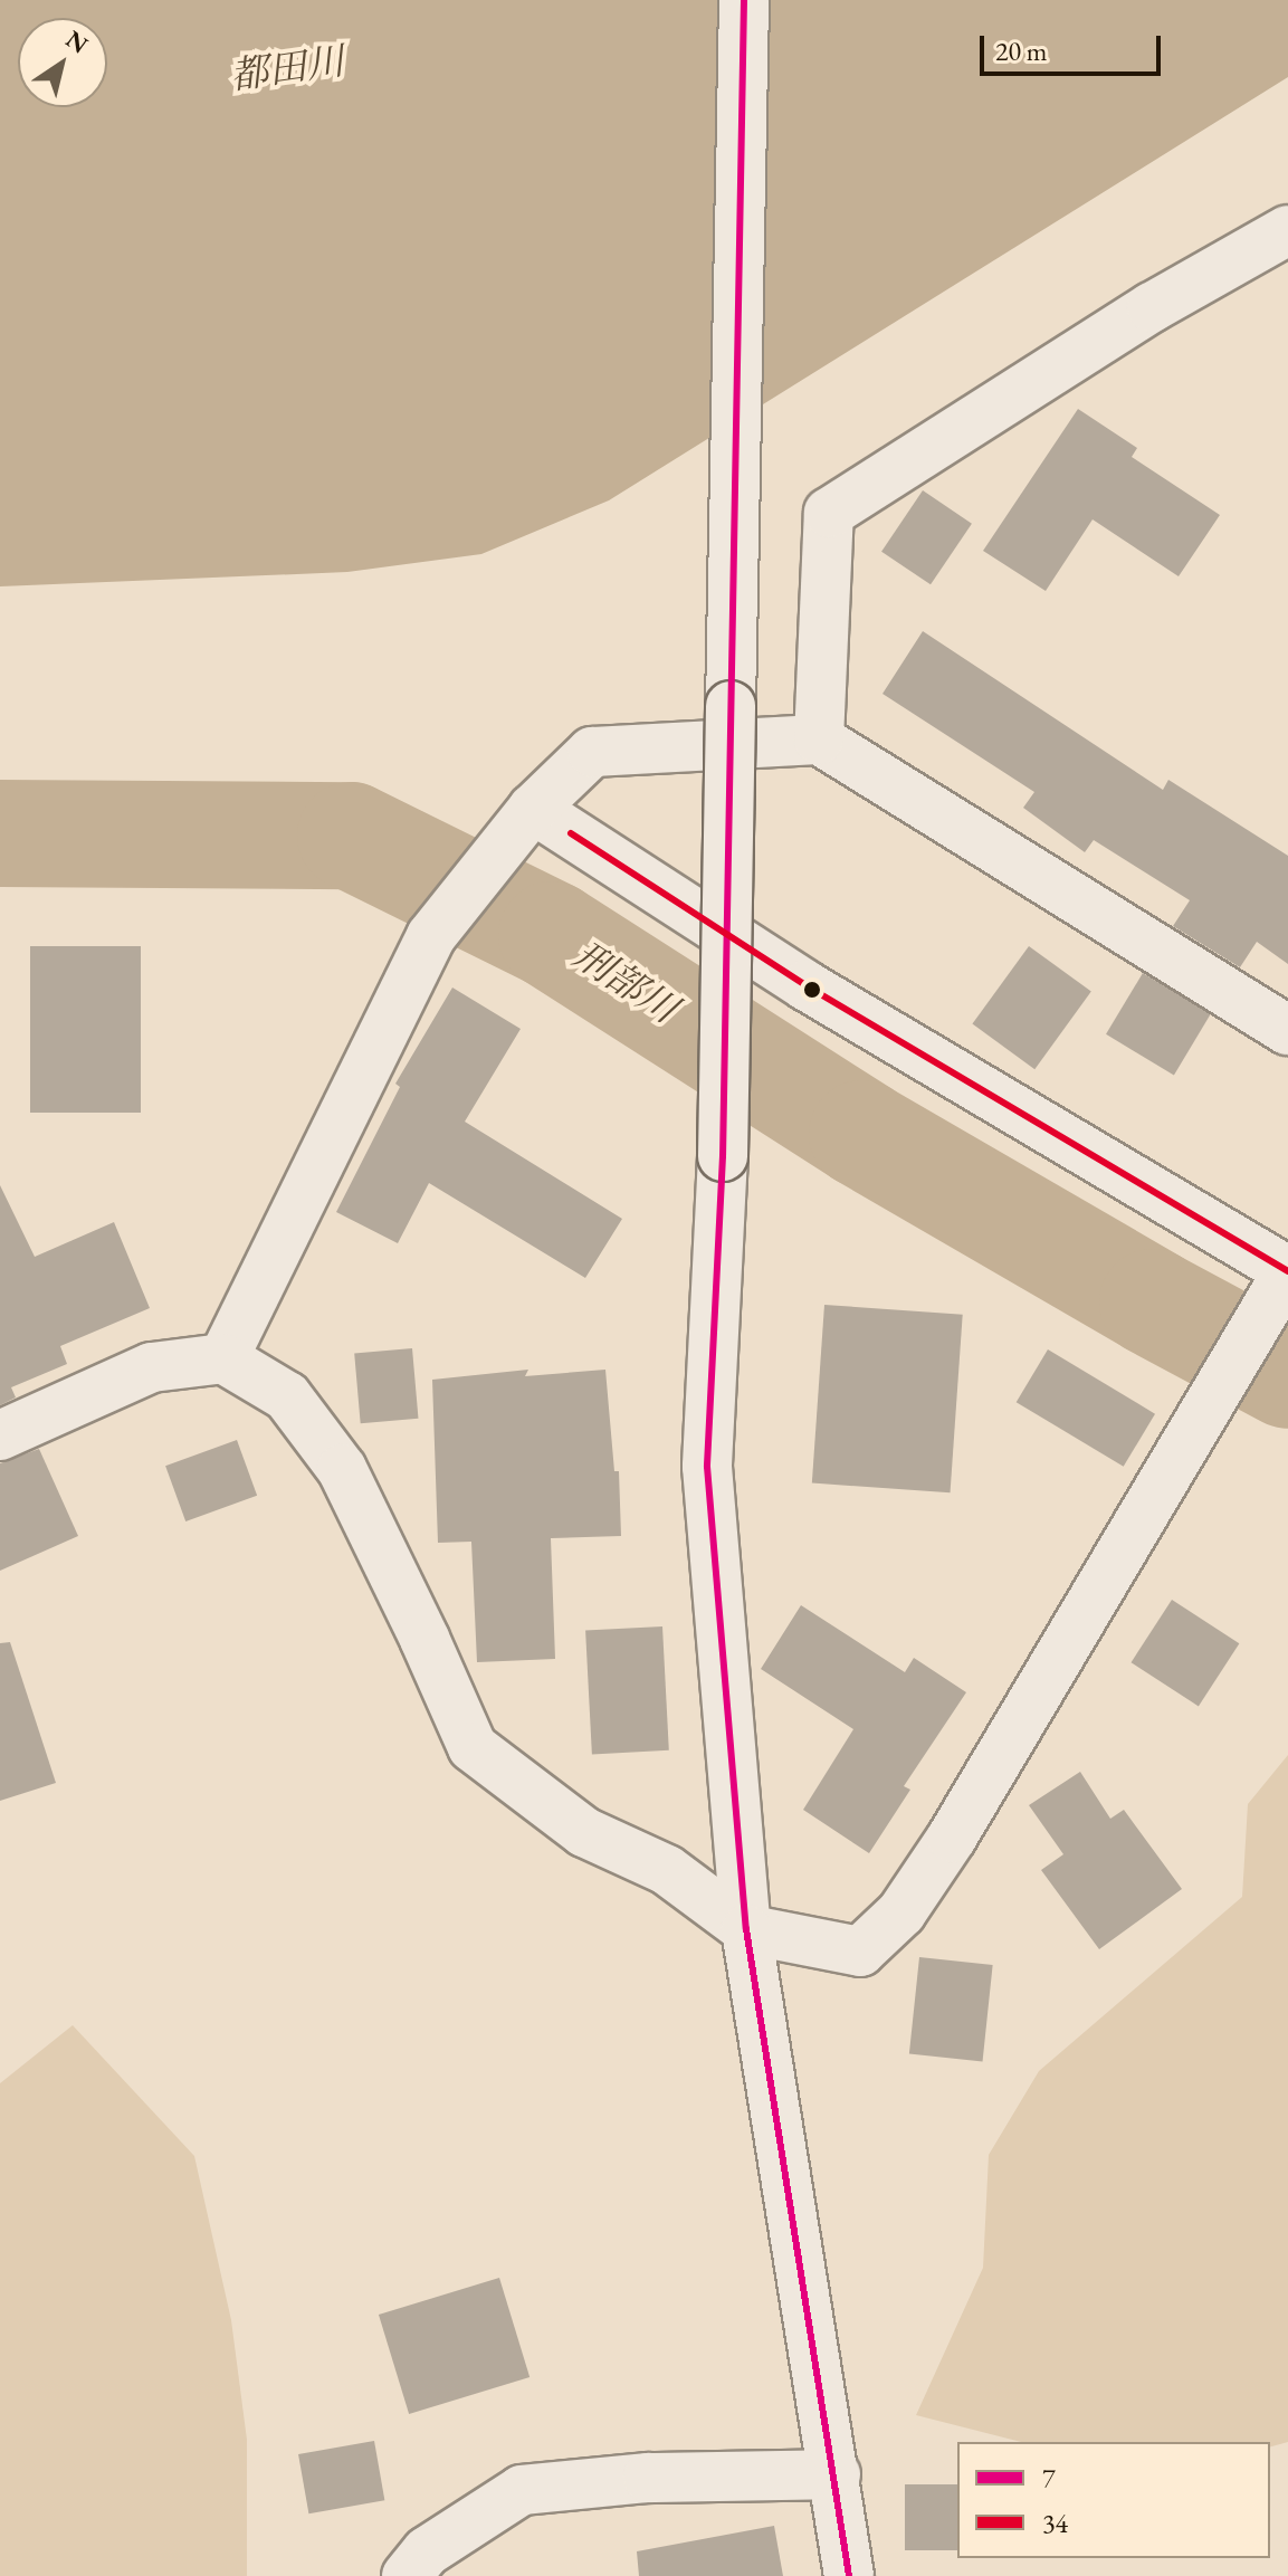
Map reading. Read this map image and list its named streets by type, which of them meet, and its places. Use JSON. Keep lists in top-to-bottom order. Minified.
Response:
{"water":["都田川","刑部川"],"lines":["transit line 7","transit line 34"],"legend":["7","34"],"scale_bar":"20 m","north":"top right"}
